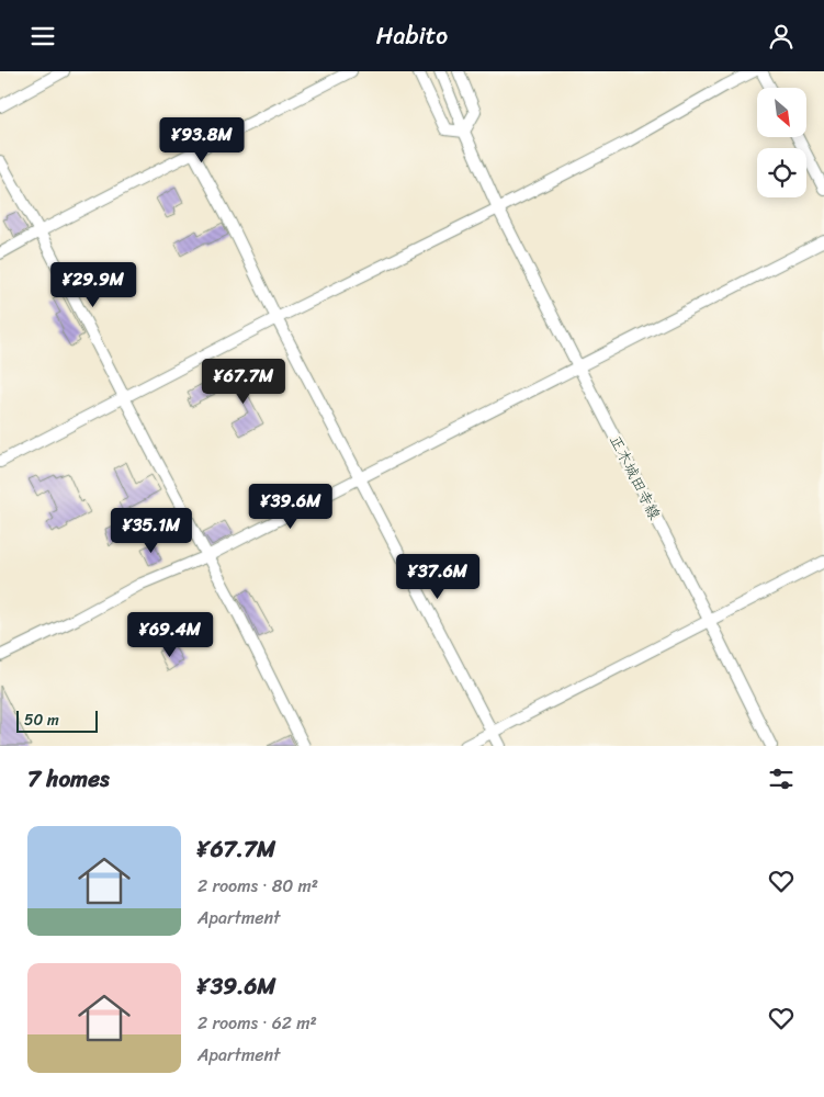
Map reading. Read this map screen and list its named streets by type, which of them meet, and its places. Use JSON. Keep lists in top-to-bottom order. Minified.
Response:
{"streets":{"street":["正木城田寺線"]},"scale_bar":"50 m","north":"bottom right","page":{"header":"Habito","price":["¥93.8M","¥29.9M","¥67.7M","¥39.6M","¥35.1M","¥37.6M","¥69.4M"],"scale":"50 m","heading":"7 homes","list":[{"name":"¥67.7M","note":"2 rooms · 80 m² · Apartment"},{"name":"¥39.6M","note":"2 rooms · 62 m² · Apartment"}]}}
